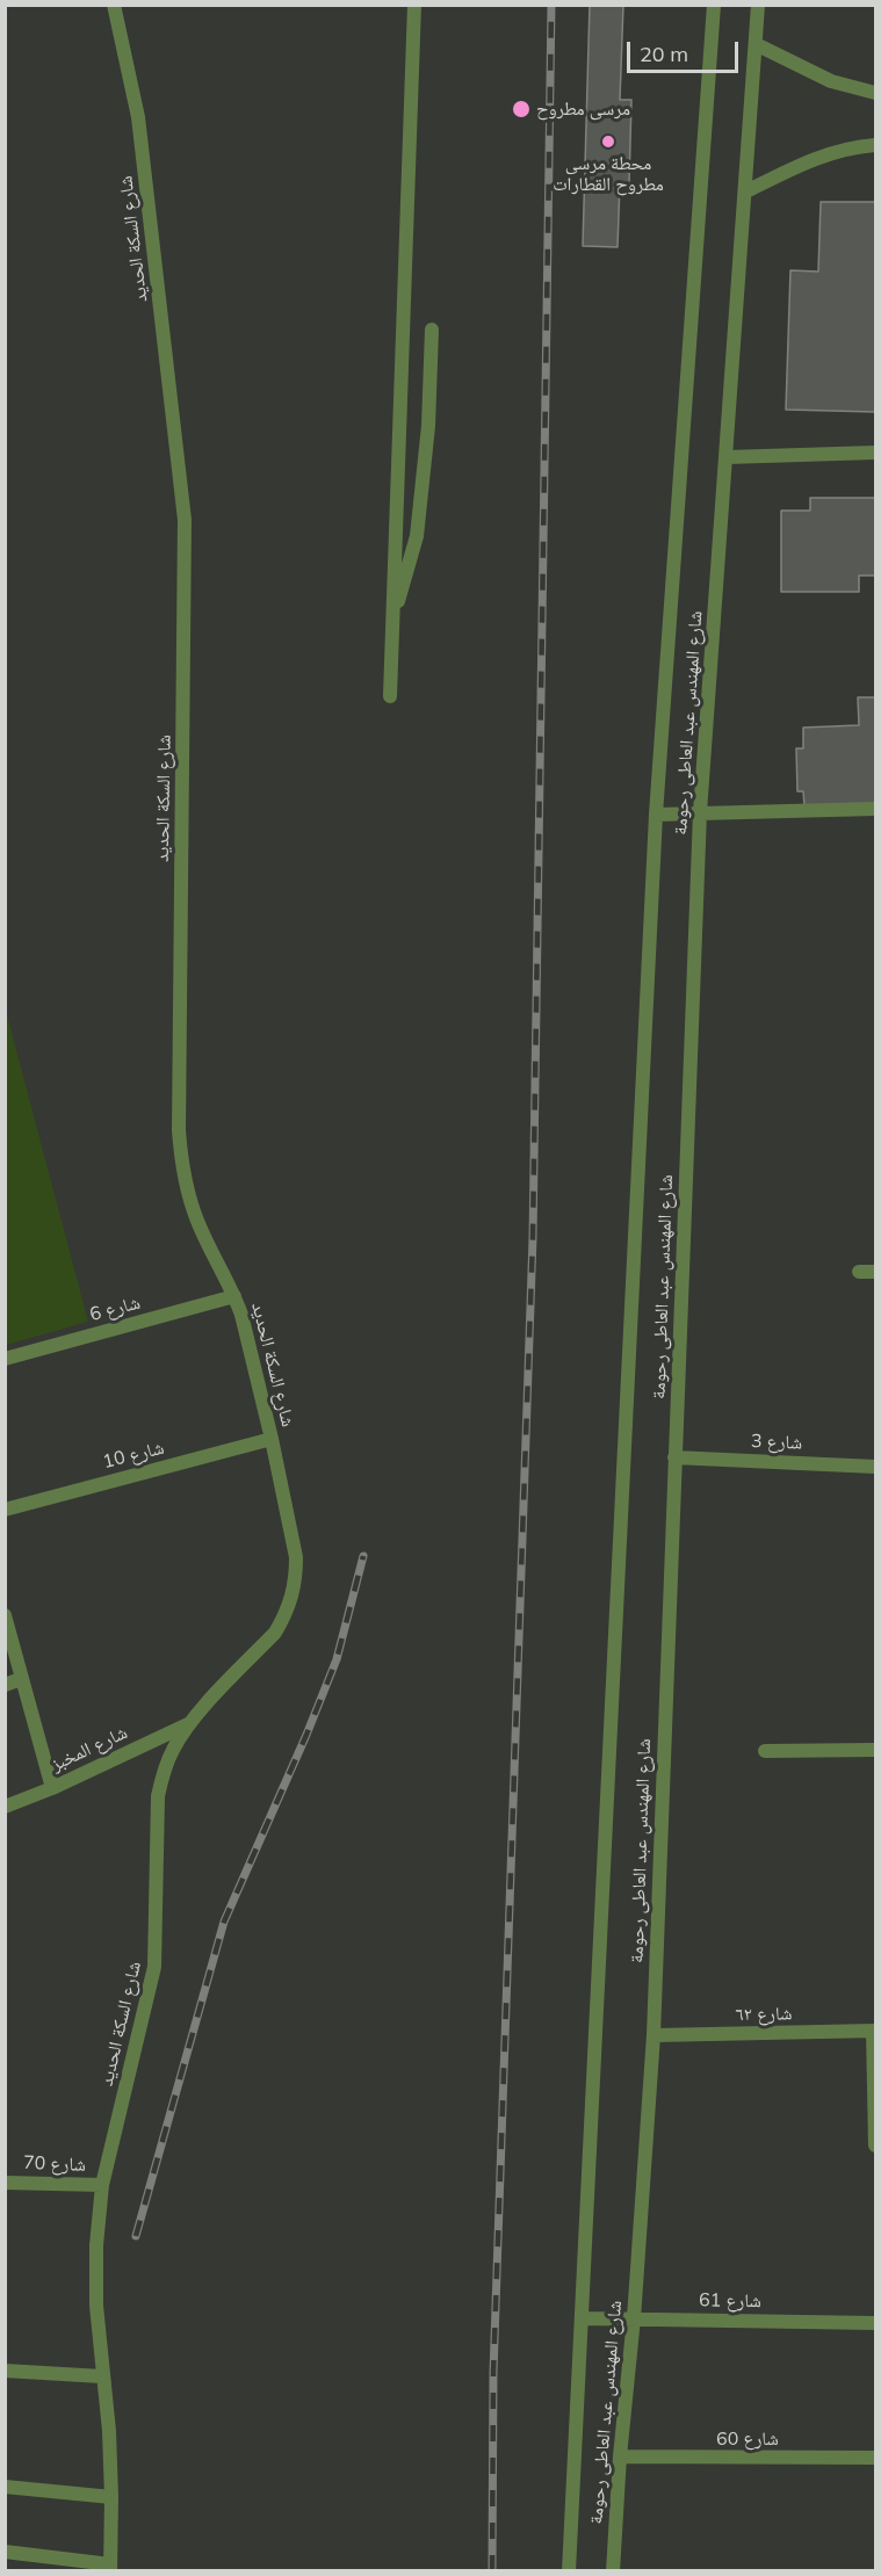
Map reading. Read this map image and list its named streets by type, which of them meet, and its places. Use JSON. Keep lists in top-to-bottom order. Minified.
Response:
{"streets":{"street":["شارع السكة الحديد","شارع المهندس عبد العاطى رحومة","شارع 6","شارع 3","شارع 10","شارع المخبز","شارع ٦٢","شارع 70","شارع 61","شارع 60"]},"crossings":[["شارع السكة الحديد","شارع 6"],["شارع السكة الحديد","شارع 10"],["شارع السكة الحديد","شارع المخبز"],["شارع السكة الحديد","شارع 70"],["شارع المهندس عبد العاطى رحومة","شارع 3"],["شارع المهندس عبد العاطى رحومة","شارع ٦٢"],["شارع المهندس عبد العاطى رحومة","شارع 61"],["شارع المهندس عبد العاطى رحومة","شارع 60"]],"places":["مرسى مطروح","محطة مرسى مطروح القطارات"],"scale_bar":"20 m"}
